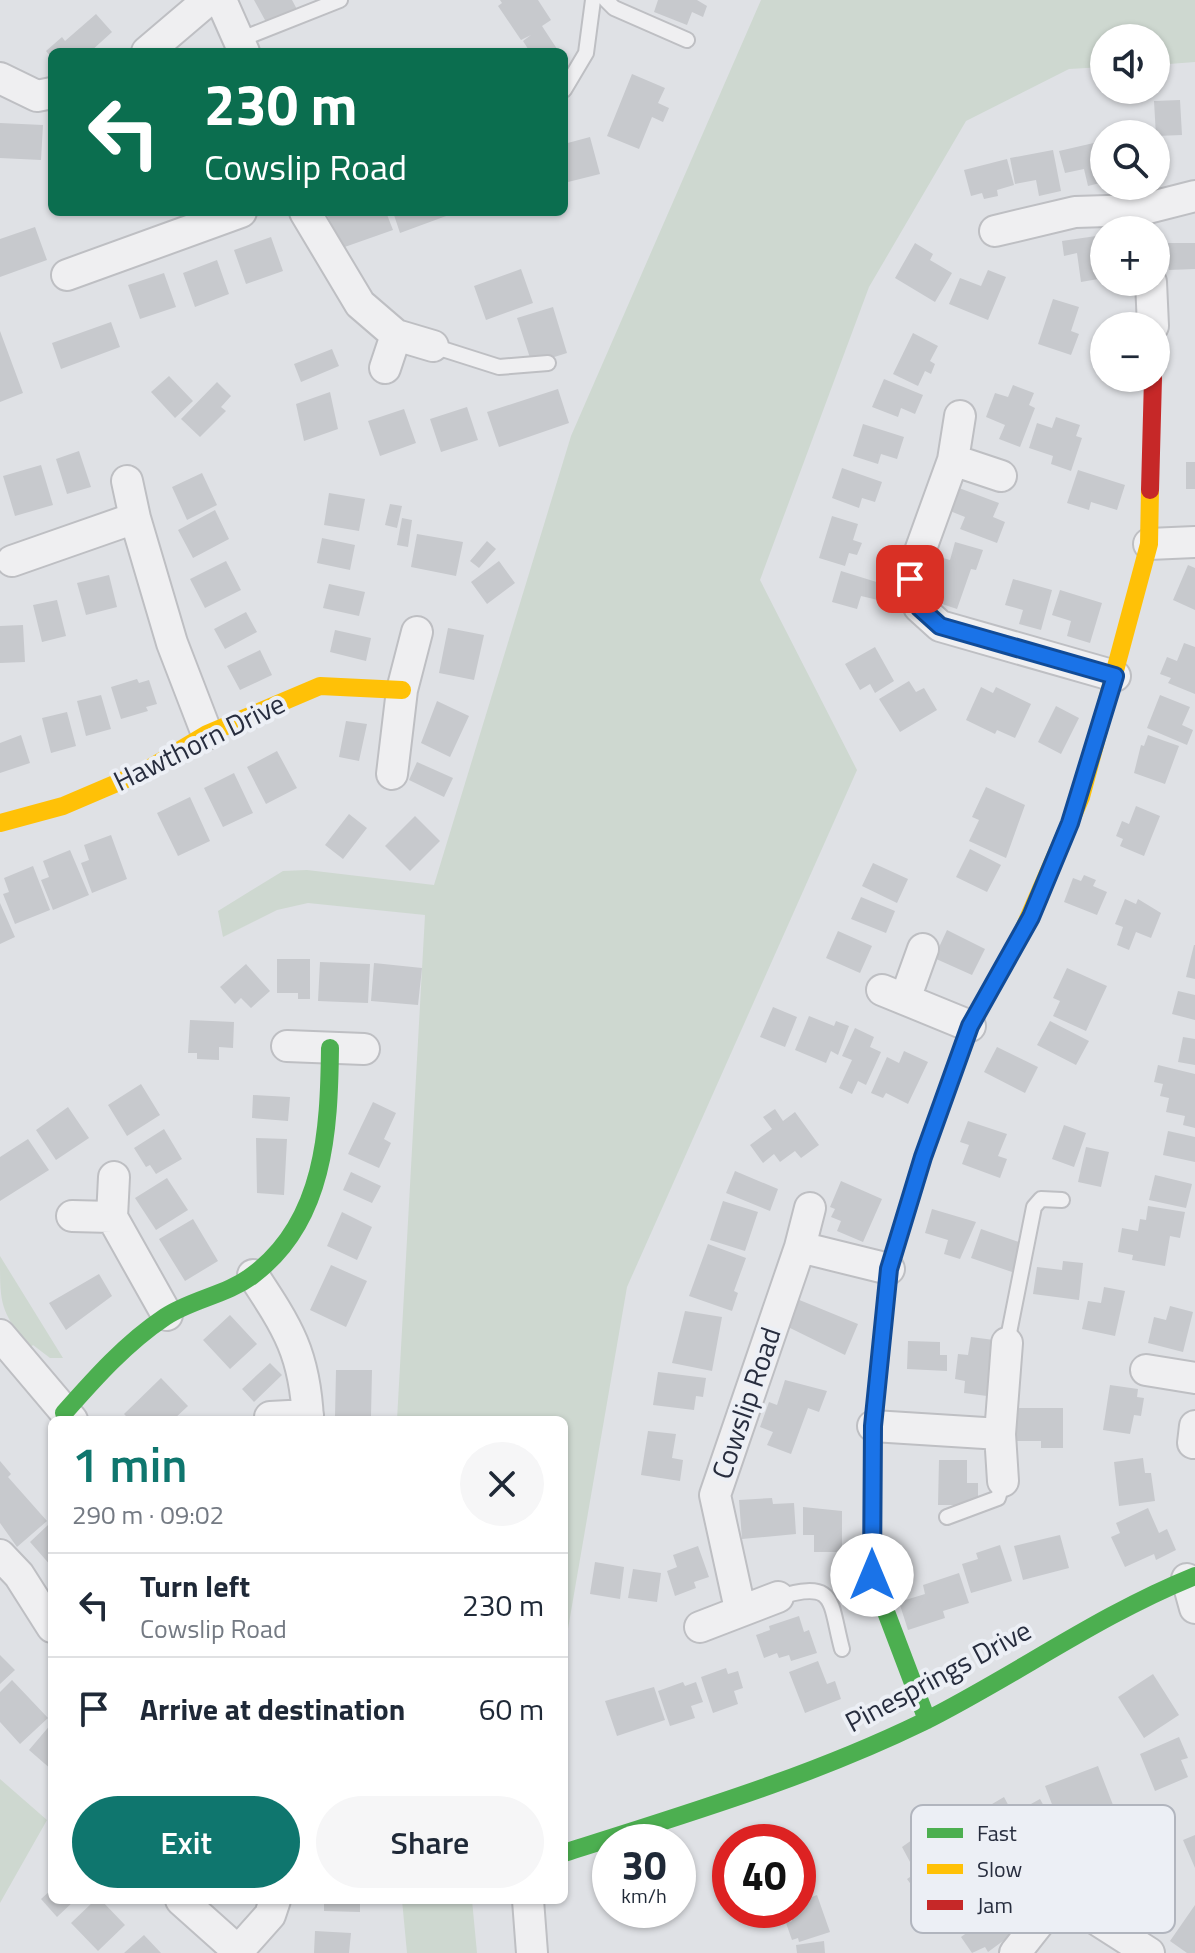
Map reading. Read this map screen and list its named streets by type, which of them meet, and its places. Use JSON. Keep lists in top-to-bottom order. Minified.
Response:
{"streets":{"street":["Hawthorn Drive","Cowslip Road","Pinesprings Drive"]},"legend":["Fast","Slow","Jam"],"page":{"map_buttons":["+","−"],"turn":["230 m","Cowslip Road"],"heading":["1 min","290 m · 09:02"],"list":[{"name":"Turn left","note":"Cowslip Road","value":"230 m"},{"name":"Arrive at destination","value":"60 m"}],"buttons":["Exit","Share"],"speed":"30 km/h","limit":"40"}}
